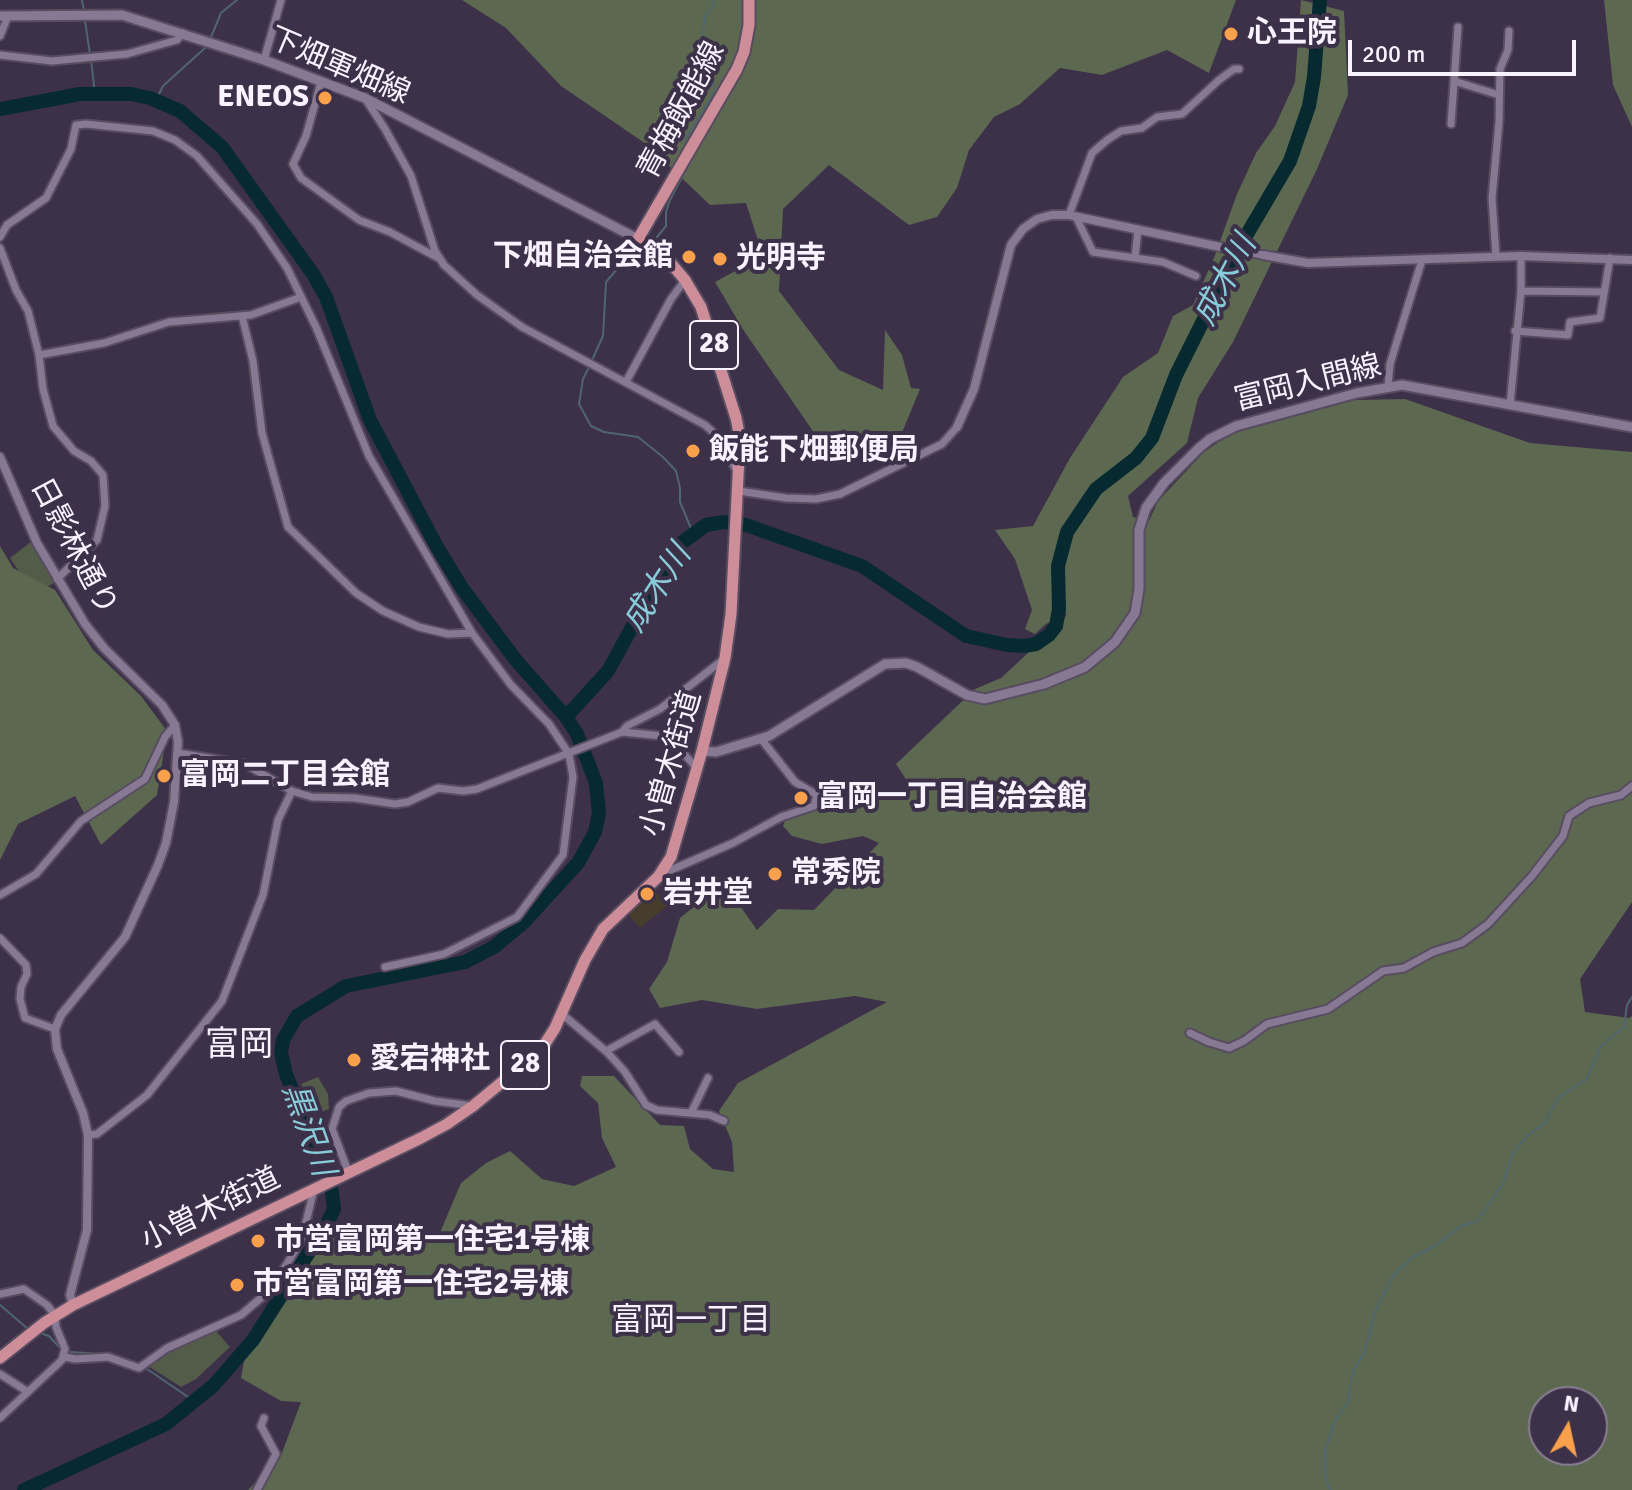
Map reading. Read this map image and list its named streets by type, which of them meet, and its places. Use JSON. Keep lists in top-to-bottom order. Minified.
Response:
{"streets":{"main road":["下畑軍畑線","青梅飯能線","28","富岡入間線","小曽木街道"],"street":["日影林通り"]},"crossings":[["下畑軍畑線","青梅飯能線"],["下畑軍畑線","小曽木街道"],["青梅飯能線","小曽木街道"],["富岡入間線","小曽木街道"]],"districts":["富岡","富岡一丁目"],"water":["成木川","黒沢川"],"places":["心王院","ENEOS","下畑自治会館","光明寺","飯能下畑郵便局","富岡二丁目会館","富岡一丁目自治会館","常秀院","岩井堂","愛宕神社","市営富岡第一住宅1号棟","市営富岡第一住宅2号棟"],"scale_bar":"200 m","north":"top"}
